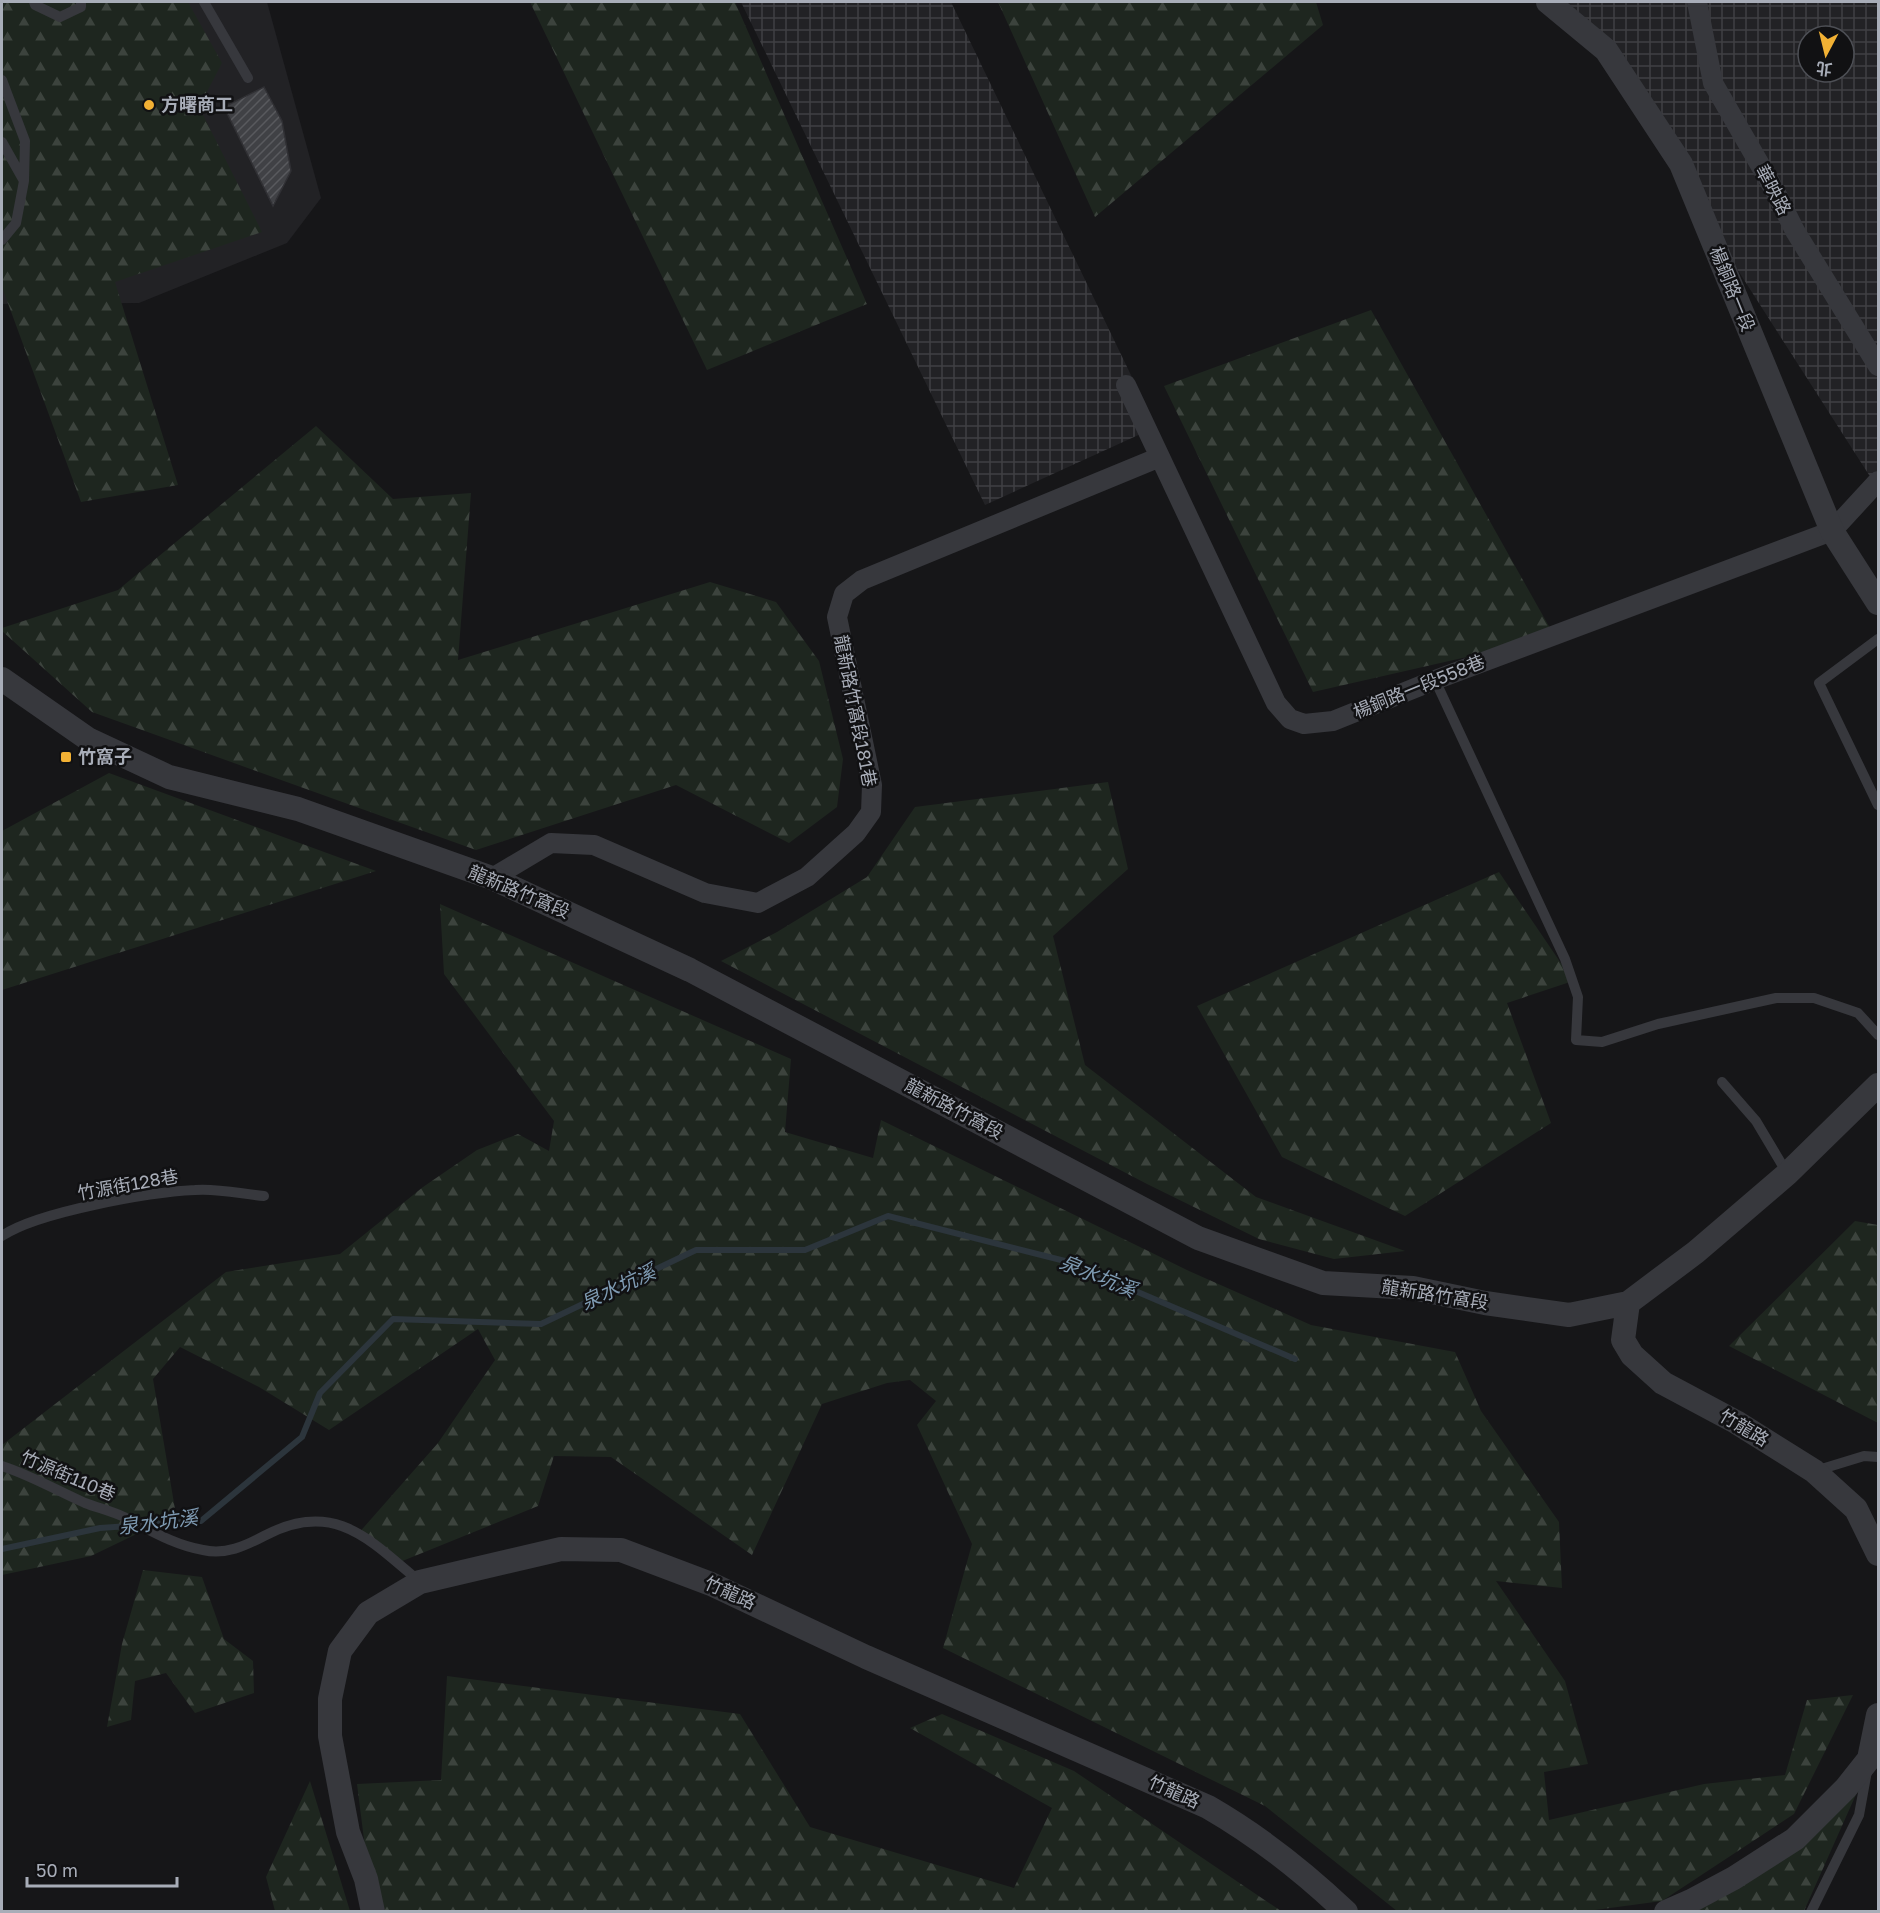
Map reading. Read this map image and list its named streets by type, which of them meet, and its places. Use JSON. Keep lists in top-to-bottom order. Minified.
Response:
{"streets":{"street":["華映路","楊銅路一段","楊銅路一段558巷","龍新路竹窩段181巷","龍新路竹窩段","竹龍路"],"lane":["竹源街128巷","竹源街110巷"]},"crossings":[["楊銅路一段","楊銅路一段558巷"],["楊銅路一段558巷","龍新路竹窩段181巷"],["龍新路竹窩段181巷","龍新路竹窩段"],["龍新路竹窩段","竹龍路"],["竹龍路","竹源街110巷"]],"water":["泉水坑溪"],"places":{"other":["方曙商工"],"transit":["竹窩子"]},"scale_bar":"50 m","north":"bottom"}
